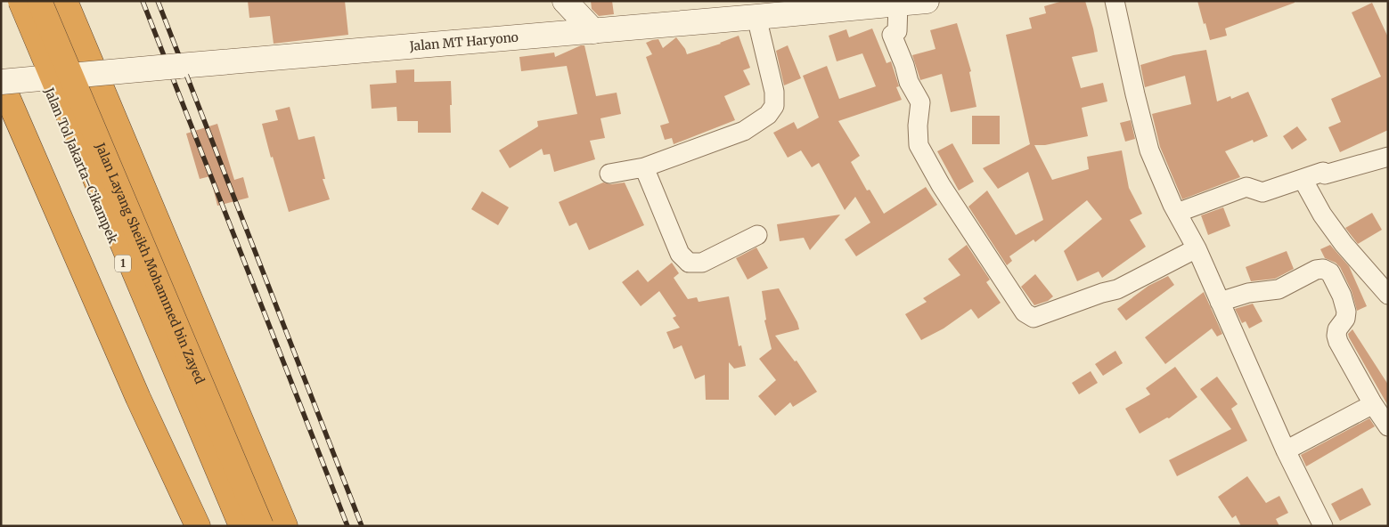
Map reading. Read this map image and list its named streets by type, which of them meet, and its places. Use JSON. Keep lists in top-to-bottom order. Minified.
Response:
{"streets":{"highway":["Jalan Tol Jakarta–Cikampek","1","Jalan Layang Sheikh Mohammed bin Zayed"],"main road":["Jalan MT Haryono"]}}
